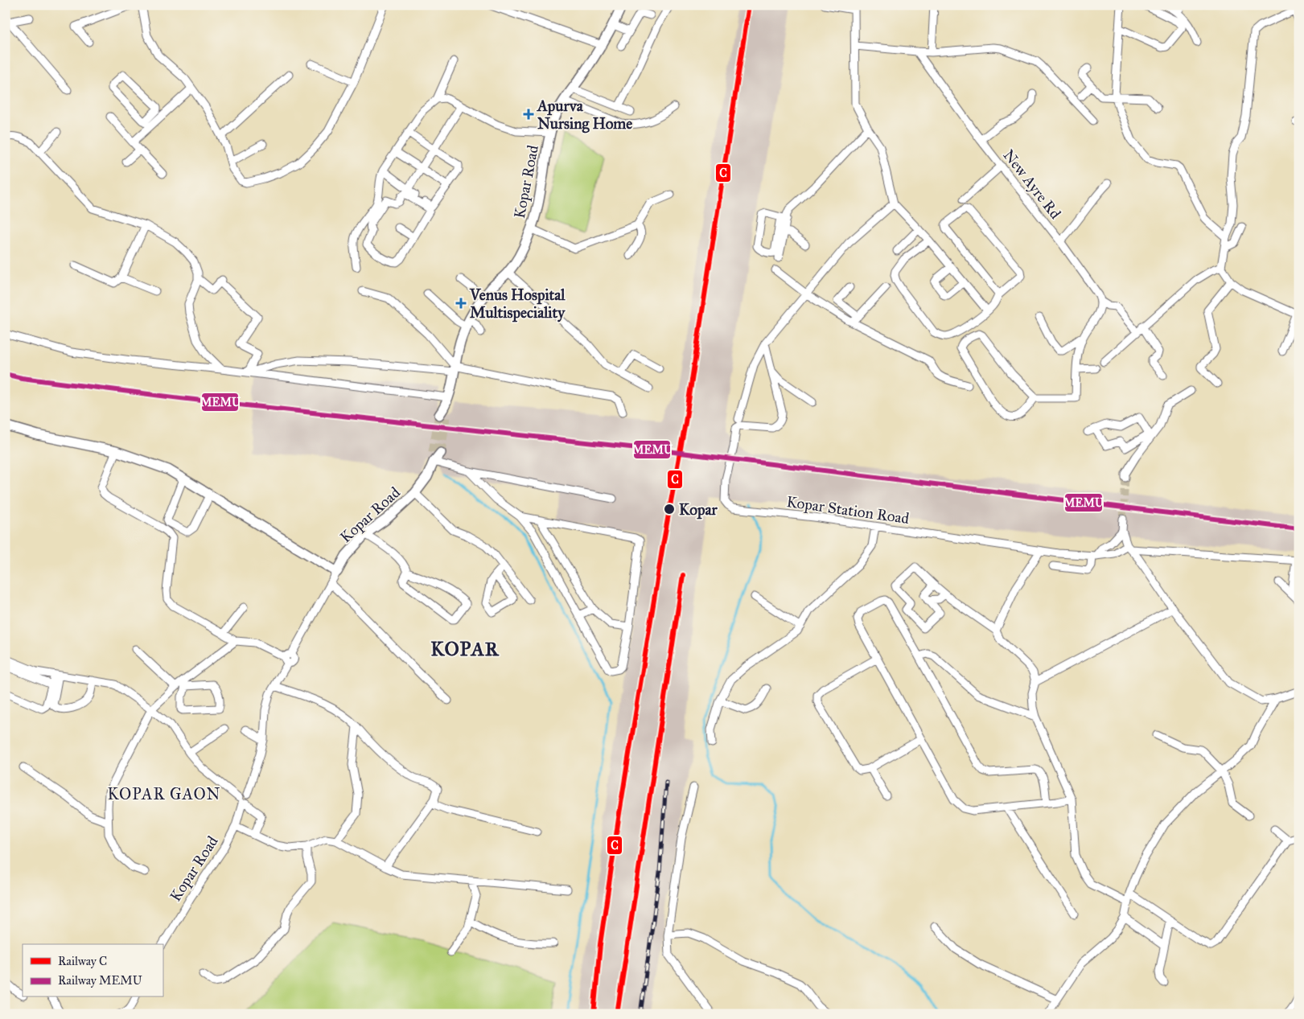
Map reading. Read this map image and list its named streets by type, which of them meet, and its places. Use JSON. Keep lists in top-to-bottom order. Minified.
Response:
{"streets":{"street":["Kopar Road","New Ayre Rd","Kopar Station Road"]},"districts":["KOPAR","KOPAR GAON"],"places":{"health":["Apurva Nursing Home","Venus Hospital Multispeciality"],"other":["Kopar"]},"lines":["rail line C","rail line MEMU"],"legend":["Railway C","Railway MEMU"]}
